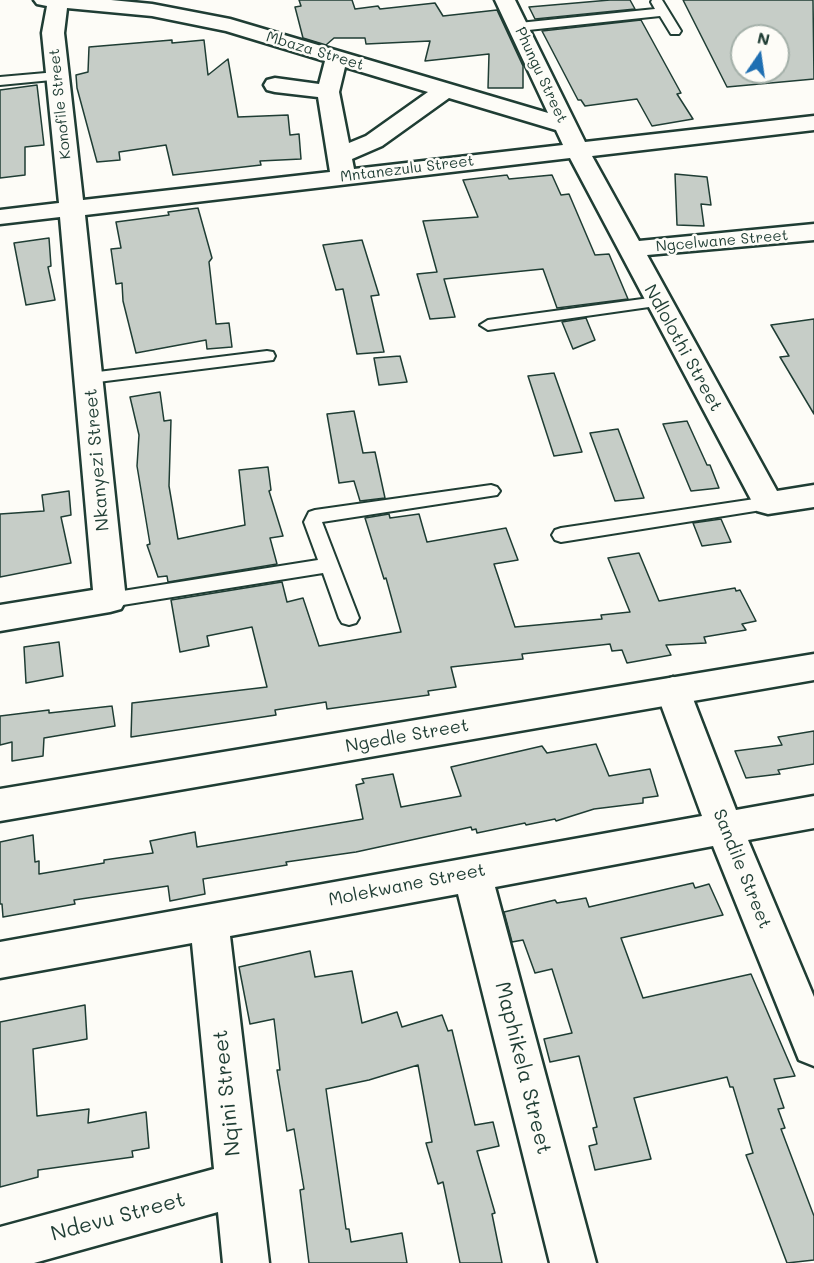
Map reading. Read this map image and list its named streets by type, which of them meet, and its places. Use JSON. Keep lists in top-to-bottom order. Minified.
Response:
{"streets":{"street":["Mbaza Street","Phungu Street","Konofile Street","Mntanezulu Street","Ngcelwane Street","Ndlolothi Street","Nkanyezi Street","Ngedle Street","Sandile Street","Molekwane Street","Maphikela Street","Nqini Street","Ndevu Street"]},"crossings":[["Mbaza Street","Phungu Street"],["Mbaza Street","Konofile Street"],["Phungu Street","Mntanezulu Street"],["Phungu Street","Ndlolothi Street"],["Konofile Street","Mntanezulu Street"],["Konofile Street","Nkanyezi Street"],["Mntanezulu Street","Ndlolothi Street"],["Mntanezulu Street","Nkanyezi Street"],["Ngcelwane Street","Ndlolothi Street"],["Ngedle Street","Sandile Street"],["Sandile Street","Molekwane Street"],["Molekwane Street","Maphikela Street"],["Molekwane Street","Nqini Street"],["Nqini Street","Ndevu Street"]],"north":"top"}
